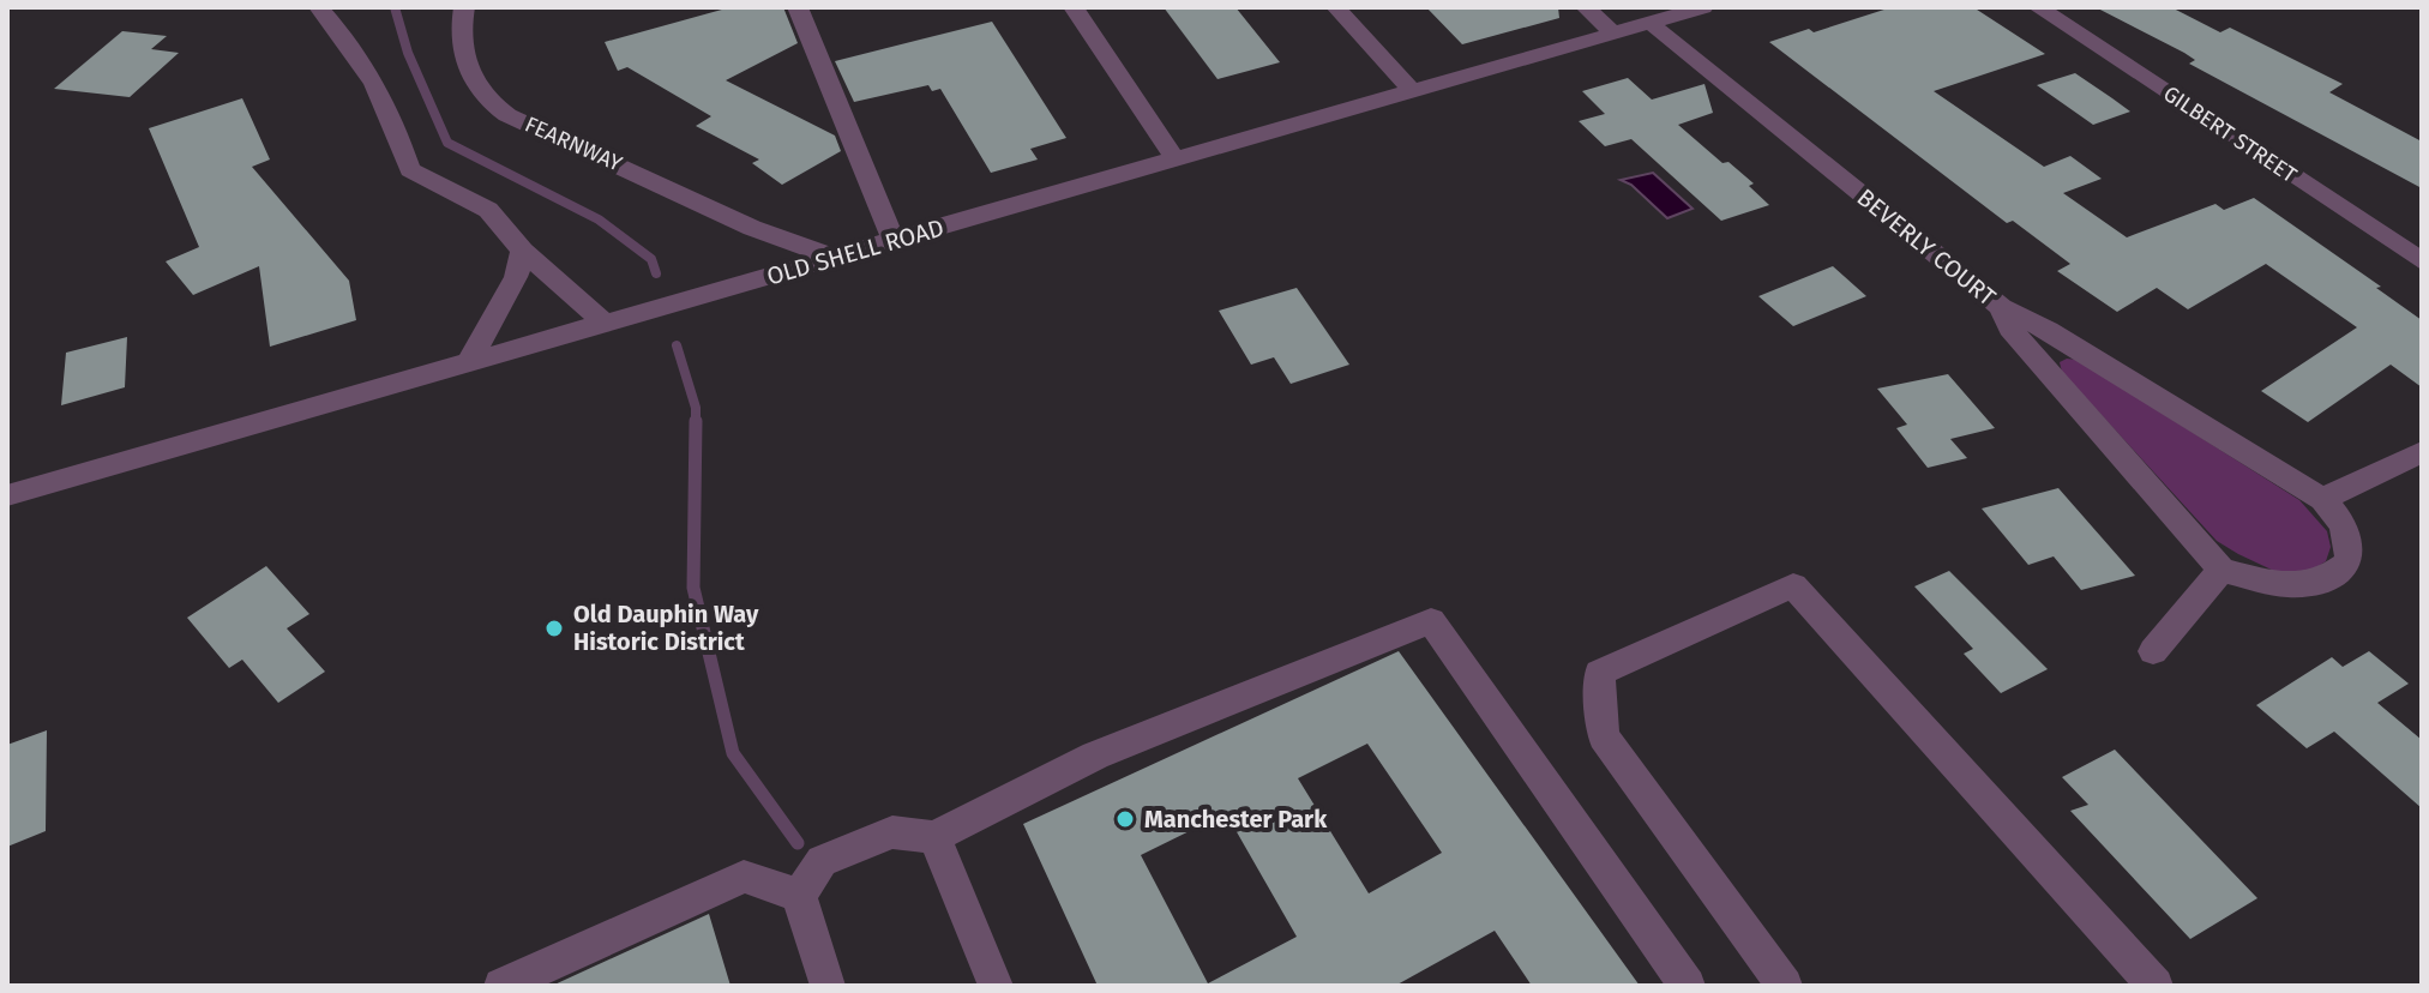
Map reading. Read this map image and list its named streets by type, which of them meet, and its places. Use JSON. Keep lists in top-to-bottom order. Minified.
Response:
{"streets":{"street":["GILBERT STREET","FEARNWAY","BEVERLY COURT","OLD SHELL ROAD"]},"crossings":[["FEARNWAY","OLD SHELL ROAD"],["BEVERLY COURT","OLD SHELL ROAD"]],"places":["Old Dauphin Way Historic District","Manchester Park"]}
